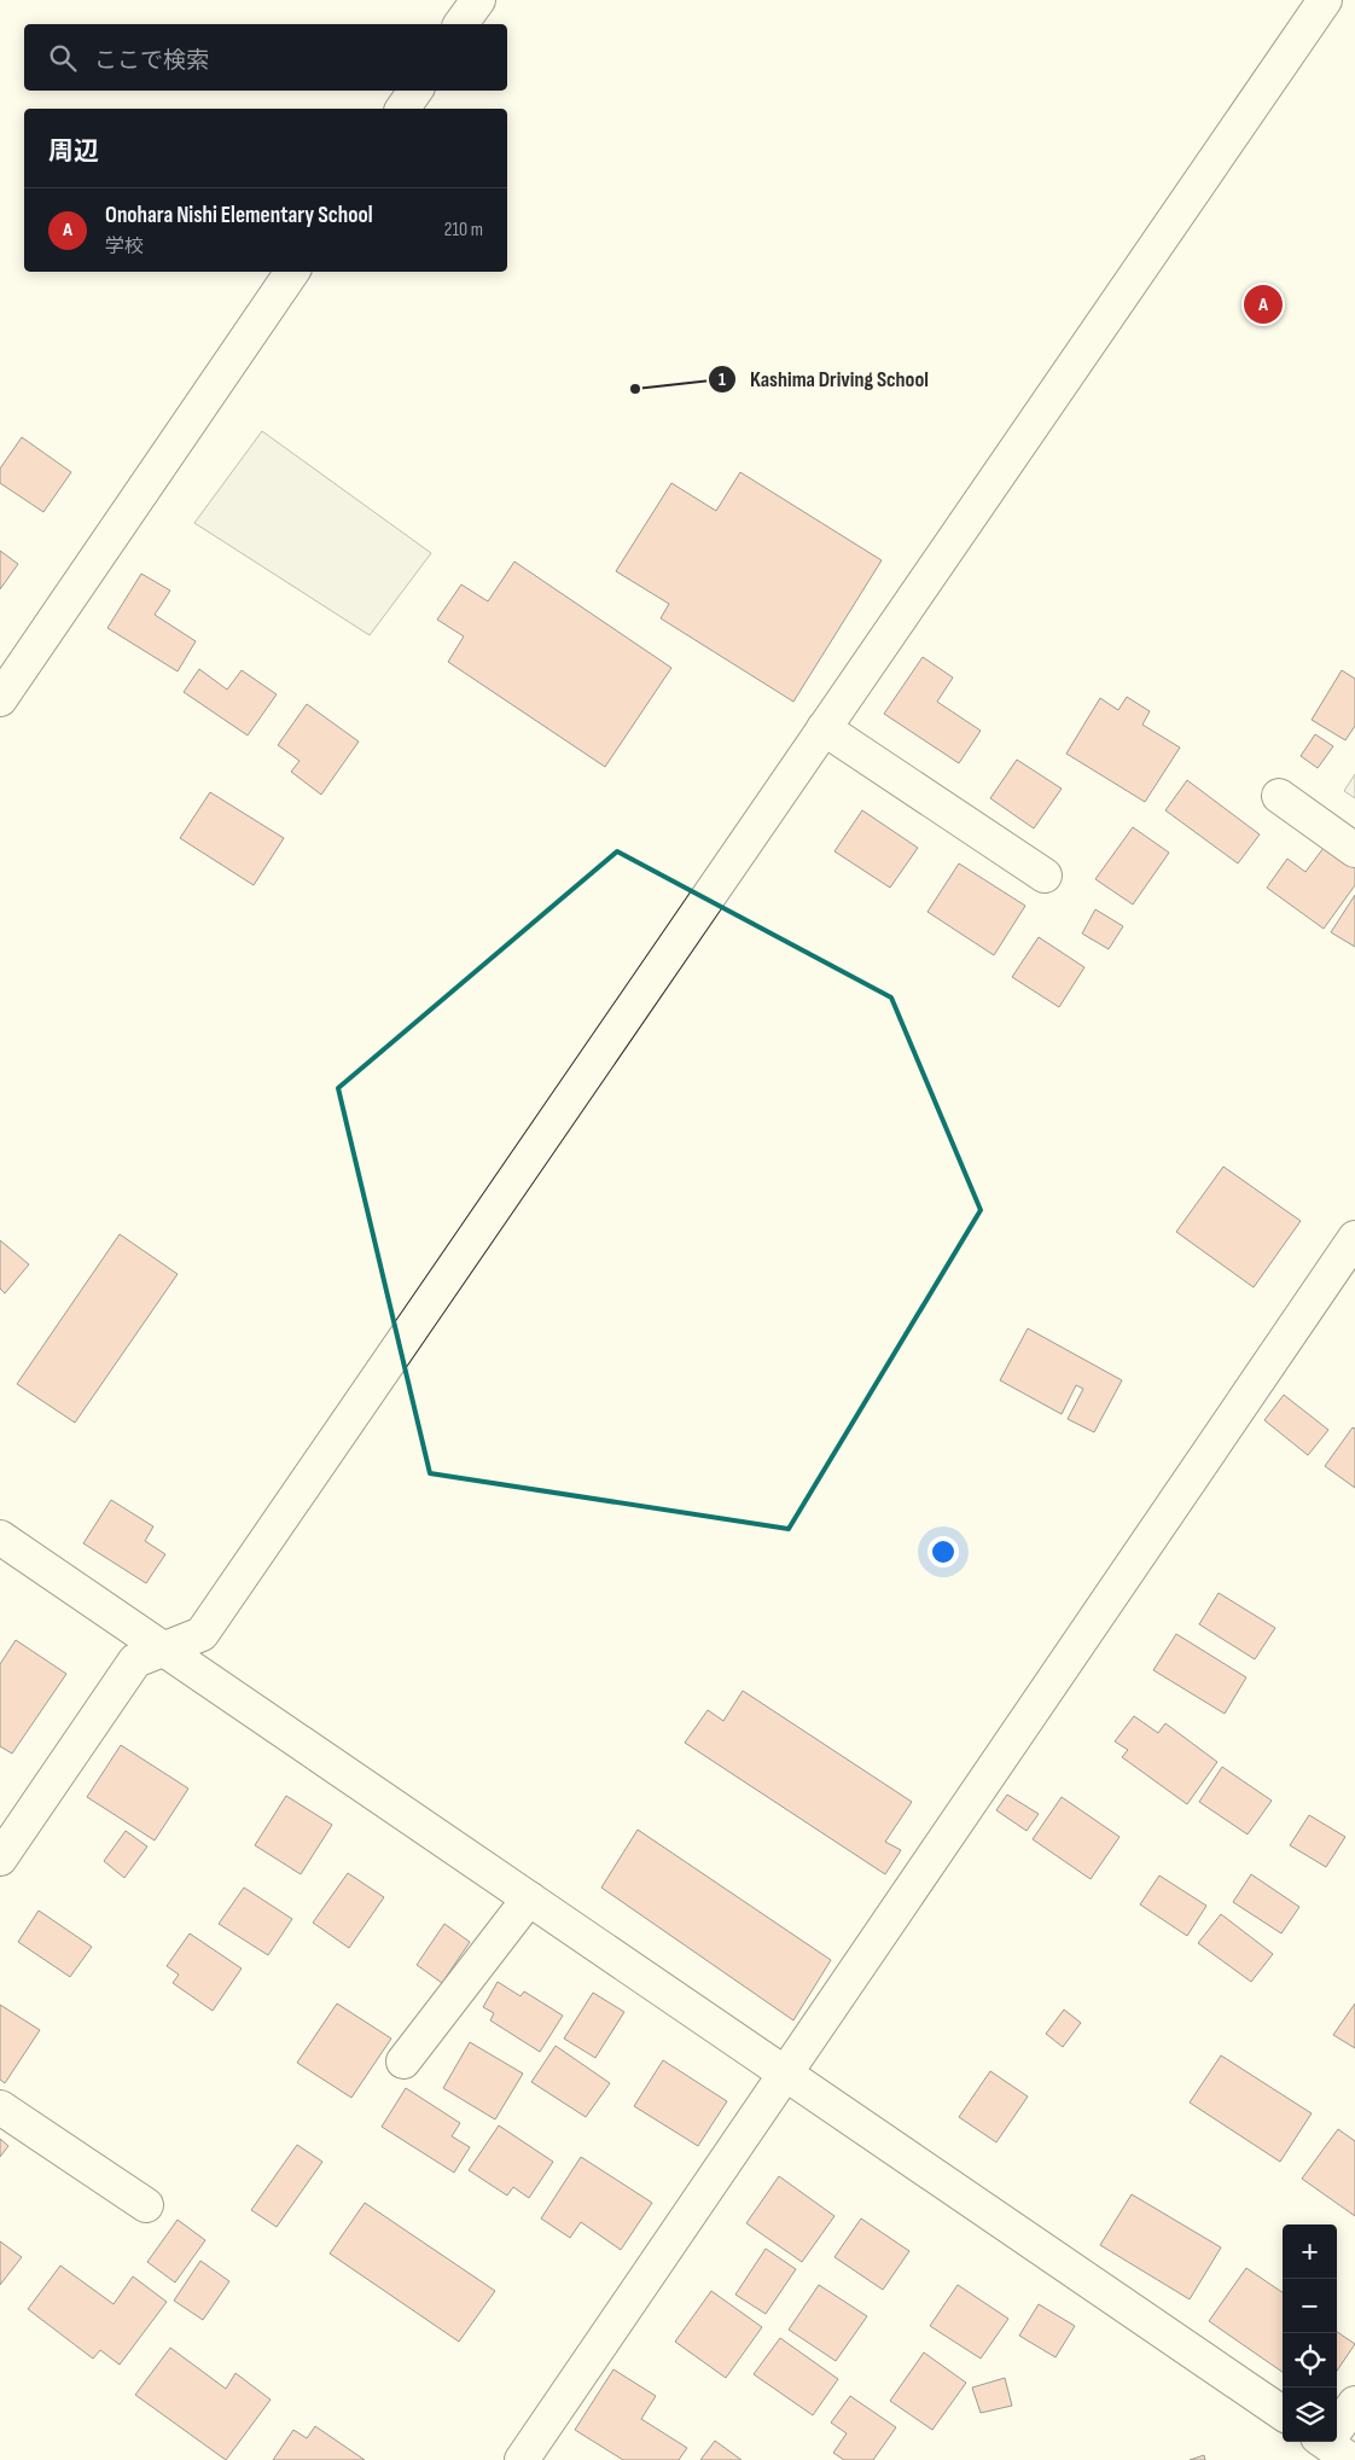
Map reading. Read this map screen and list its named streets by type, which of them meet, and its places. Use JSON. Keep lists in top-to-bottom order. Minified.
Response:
{"places":["Kashima Driving School"],"page":{"search":"ここで検索","heading":"周辺","list":[{"mark":"A","name":"Onohara Nishi Elementary School","note":"学校","value":"210 m"}],"pins":"A","map_buttons":["+","−"]}}
